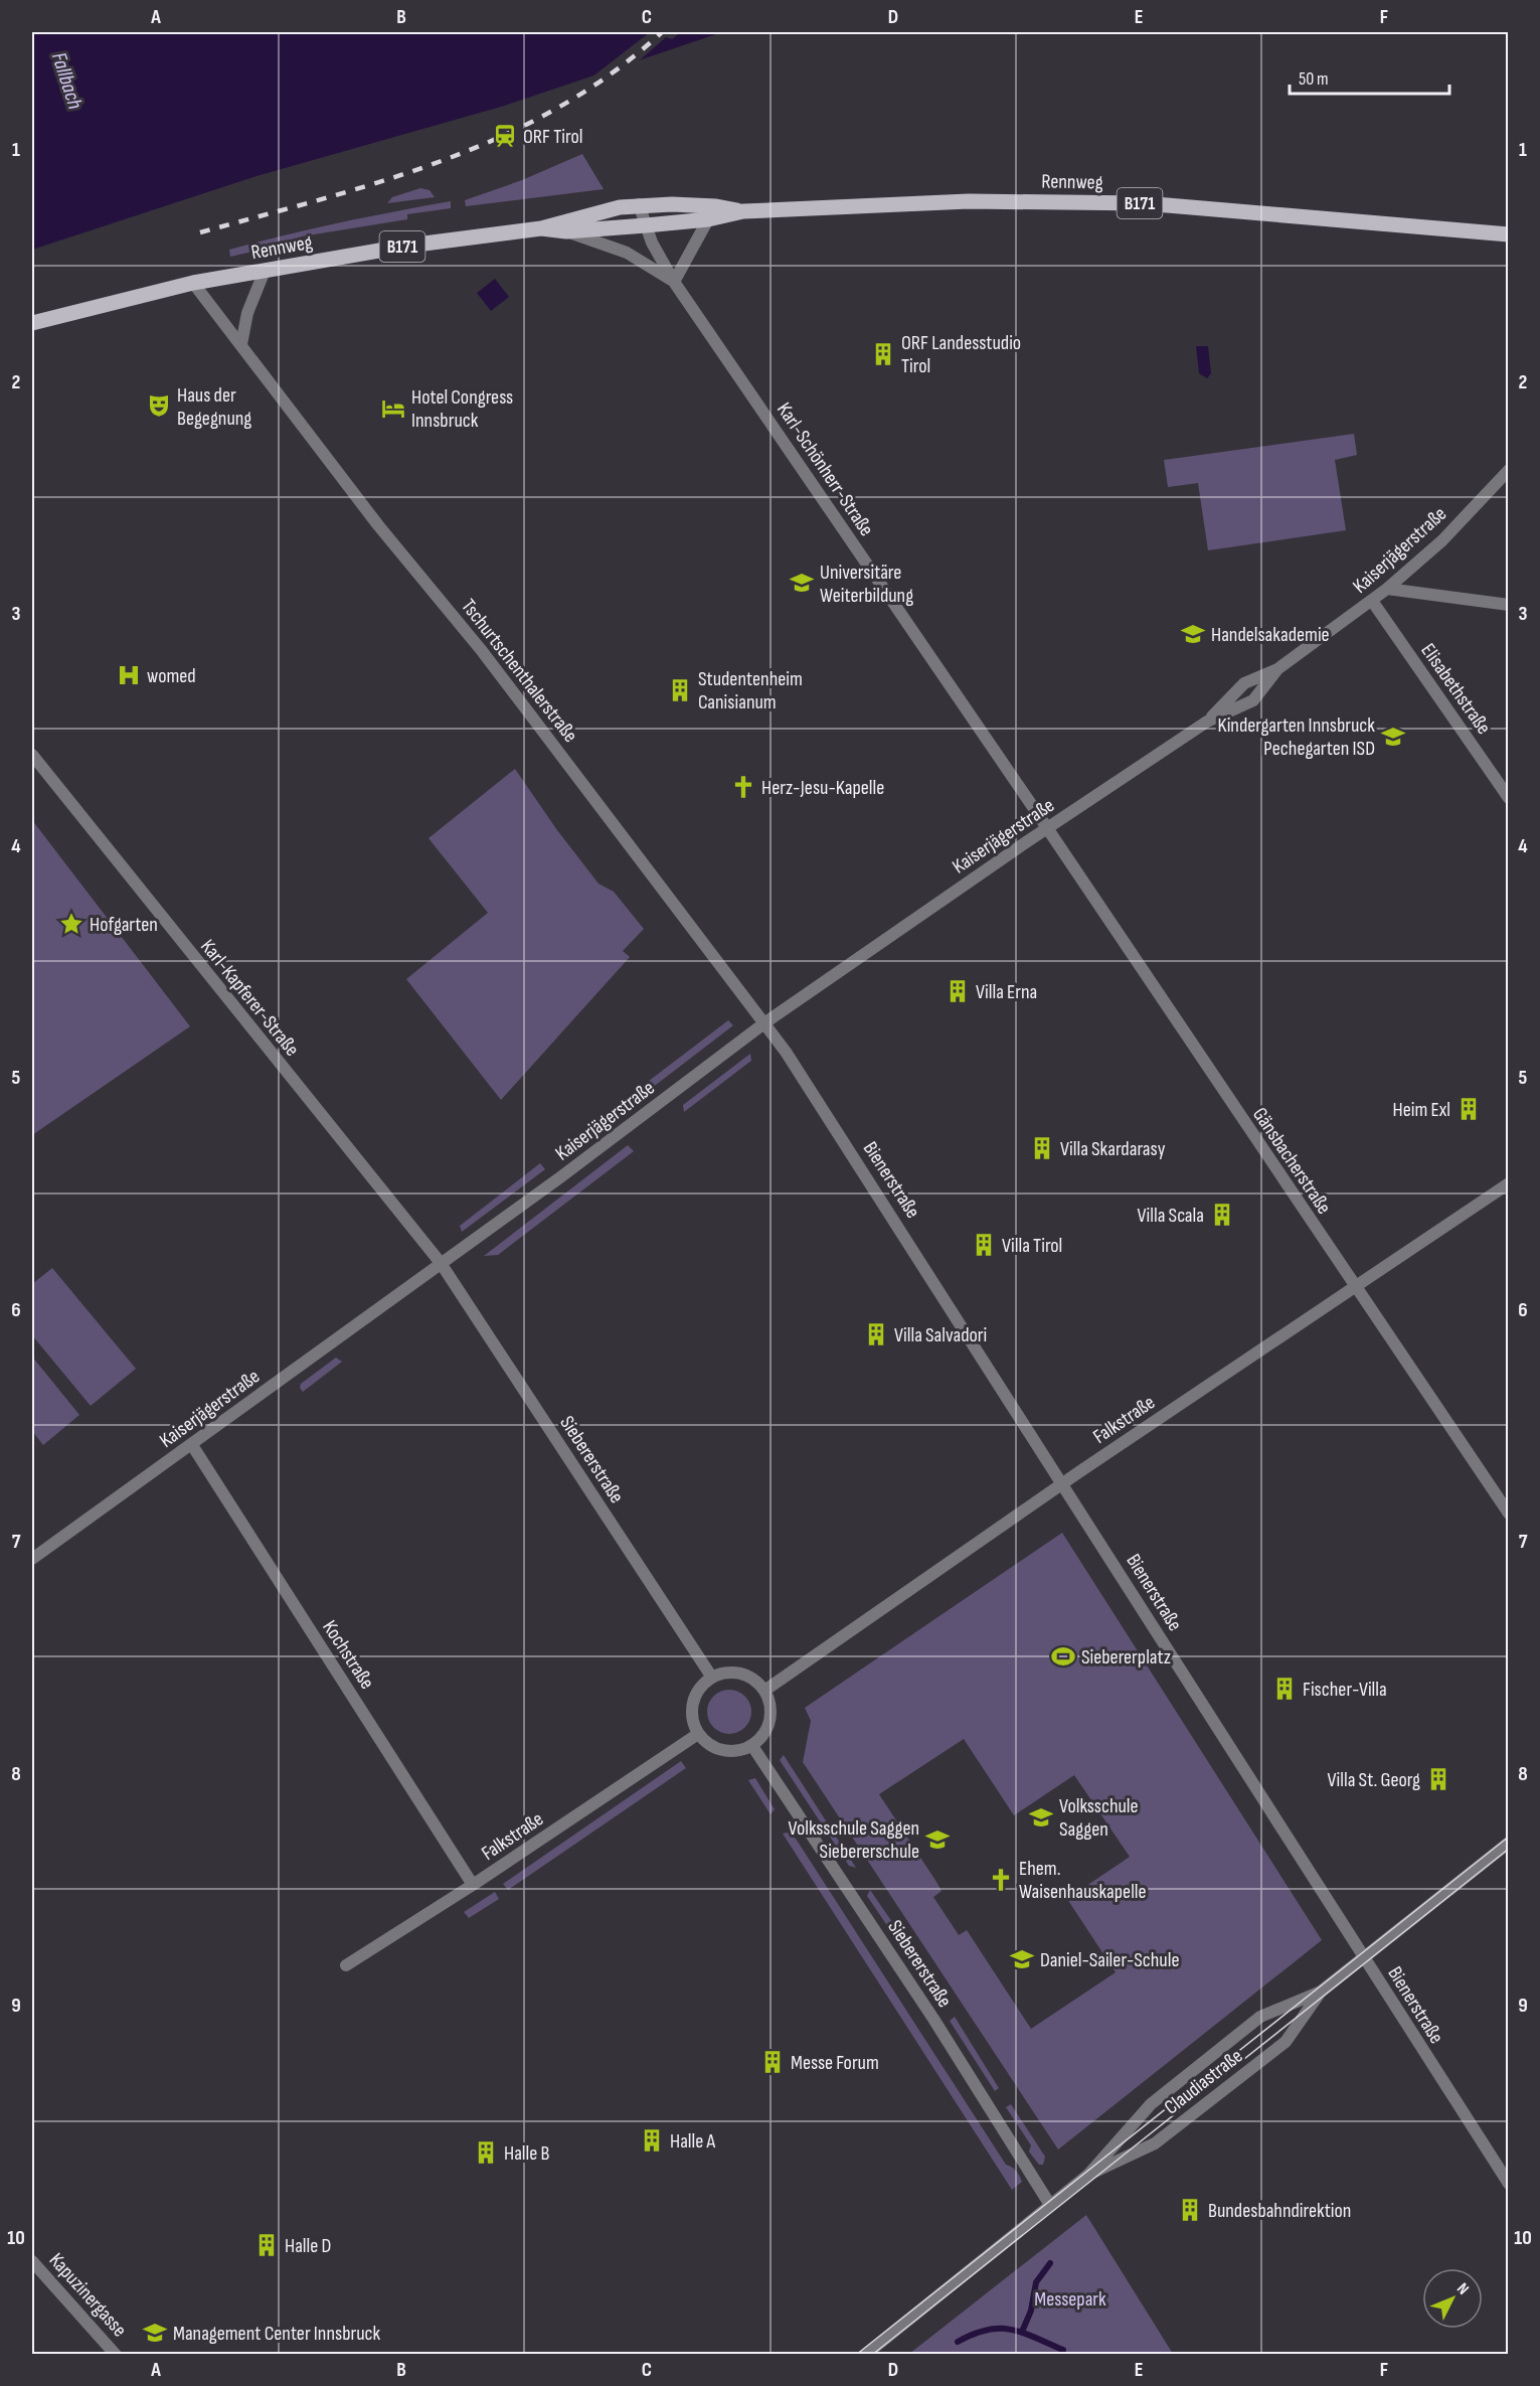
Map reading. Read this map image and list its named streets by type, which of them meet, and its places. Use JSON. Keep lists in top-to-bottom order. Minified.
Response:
{"streets":{"main road":["Rennweg","B171"],"street":["Karl-Schönherr-Straße","Kaiserjägerstraße","Tschurtschenthalerstraße","Elisabethstraße","Karl-Kapferer-Straße","Gänsbacherstraße","Bienerstraße","Falkstraße","Siebererstraße","Kochstraße","Claudiastraße","Kapuzinergasse"]},"crossings":[["Rennweg","Karl-Schönherr-Straße"],["Rennweg","Tschurtschenthalerstraße"],["Karl-Schönherr-Straße","Kaiserjägerstraße"],["Karl-Schönherr-Straße","Gänsbacherstraße"],["Kaiserjägerstraße","Tschurtschenthalerstraße"],["Kaiserjägerstraße","Elisabethstraße"],["Kaiserjägerstraße","Karl-Kapferer-Straße"],["Kaiserjägerstraße","Gänsbacherstraße"],["Kaiserjägerstraße","Bienerstraße"],["Kaiserjägerstraße","Siebererstraße"],["Kaiserjägerstraße","Kochstraße"],["Tschurtschenthalerstraße","Bienerstraße"],["Karl-Kapferer-Straße","Siebererstraße"],["Gänsbacherstraße","Falkstraße"],["Bienerstraße","Falkstraße"],["Bienerstraße","Claudiastraße"],["Falkstraße","Siebererstraße"],["Falkstraße","Kochstraße"],["Siebererstraße","Claudiastraße"]],"water":["Fallbach"],"parks":["Messepark"],"places":{"station":["ORF Tirol"],"building":["ORF Landesstudio Tirol","Studentenheim Canisianum","Villa Erna","Heim Exl","Villa Skardarasy","Villa Scala","Villa Tirol","Villa Salvadori","Fischer-Villa","Villa St. Georg","Messe Forum","Halle A","Halle B","Bundesbahndirektion","Halle D"],"theatre":["Haus der Begegnung"],"hotel":["Hotel Congress Innsbruck"],"school or university":["Universitäre Weiterbildung","Handelsakademie","Kindergarten Innsbruck Pechegarten ISD","Volksschule Saggen","Volksschule Saggen Siebererschule","Daniel-Sailer-Schule","Management Center Innsbruck"],"hospital":["womed"],"church":["Herz-Jesu-Kapelle","Ehem. Waisenhauskapelle"],"place":["Hofgarten"],"sports":["Siebererplatz"]},"scale_bar":"50 m","north":"top right","grid":{"columns":["A","B","C","D","E","F"],"rows":["1","2","3","4","5","6","7","8","9","10"]}}
